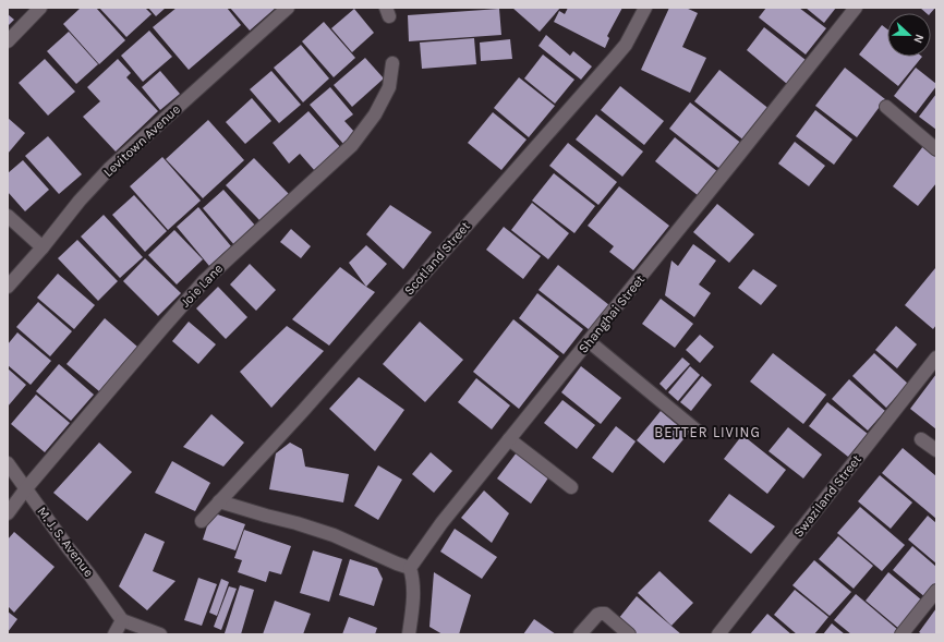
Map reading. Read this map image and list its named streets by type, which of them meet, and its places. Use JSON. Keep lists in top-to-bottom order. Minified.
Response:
{"streets":{"street":["Levitown Avenue","Scotland Street","Joie Lane","Shanghai Street","Swaziland Street","M. J. S. Avenue"]},"crossings":[["Joie Lane","M. J. S. Avenue"]],"districts":["BETTER LIVING"],"north":"right"}
